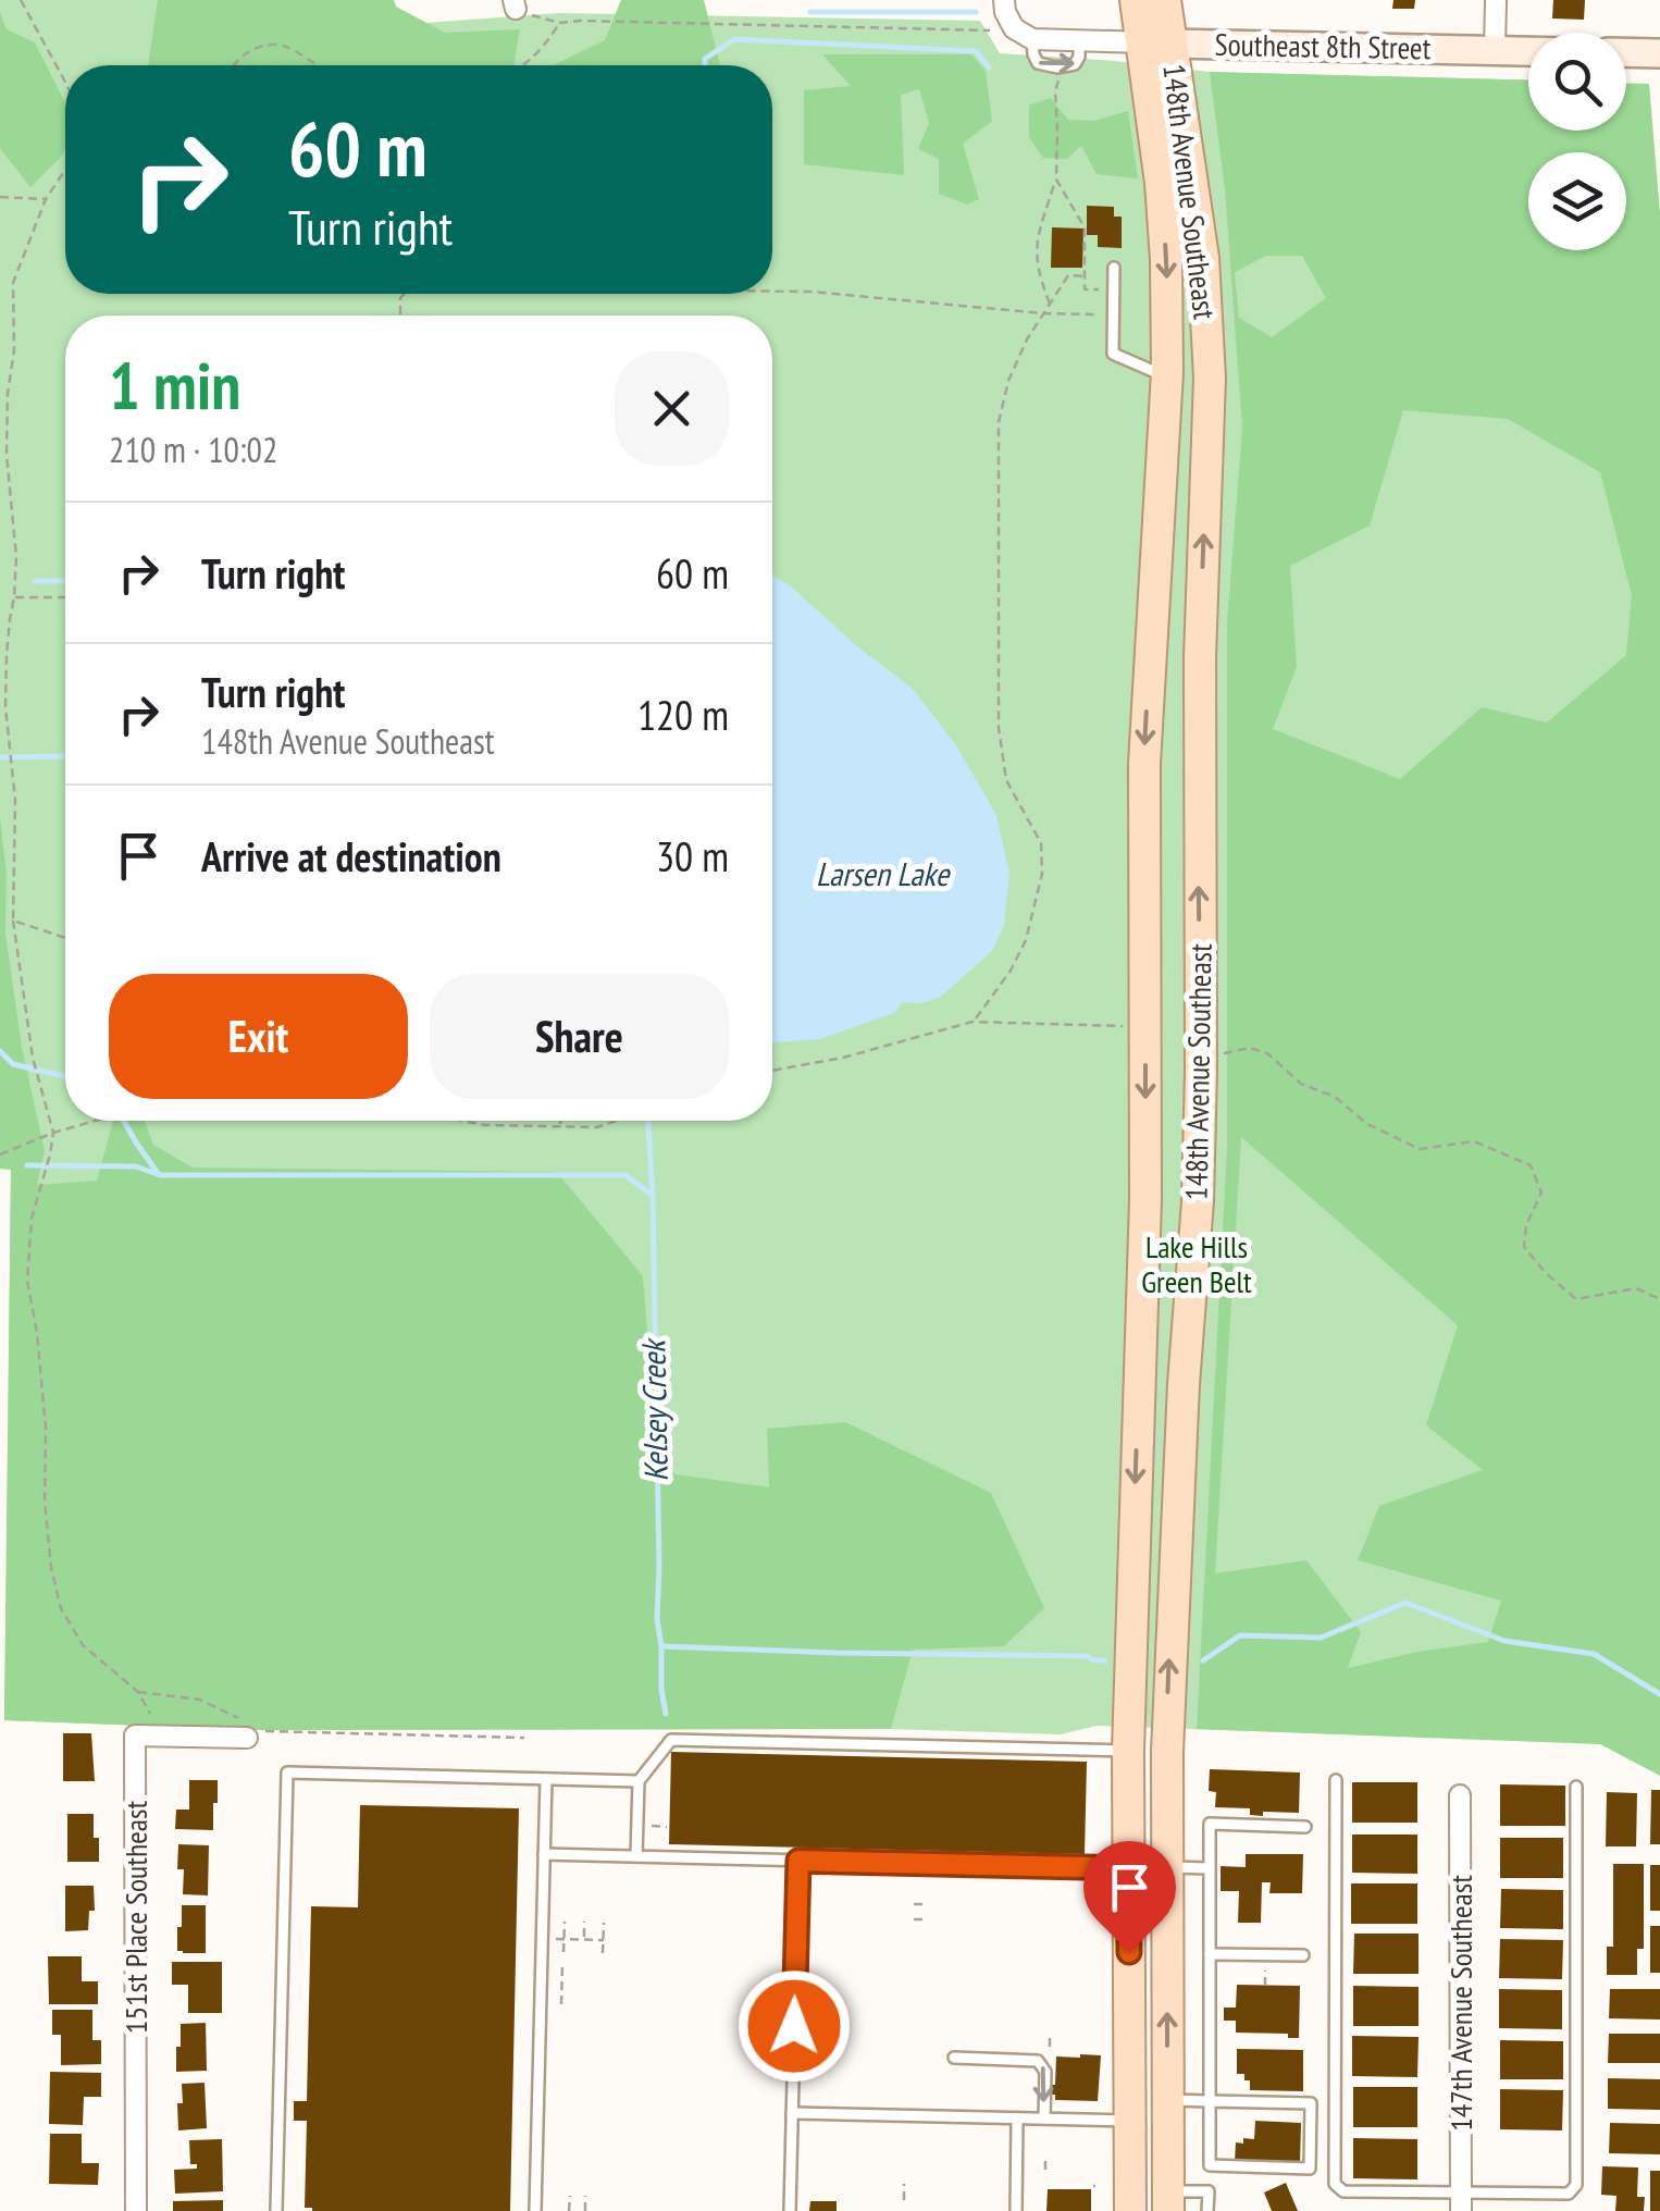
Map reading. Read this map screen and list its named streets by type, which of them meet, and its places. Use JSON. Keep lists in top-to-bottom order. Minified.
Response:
{"streets":{"main road":["148th Avenue Southeast"],"street":["Southeast 8th Street","151st Place Southeast","147th Avenue Southeast"]},"crossings":[["Southeast 8th Street","148th Avenue Southeast"]],"water":["Larsen Lake","Kelsey Creek"],"parks":["Lake Hills Green Belt"],"page":{"turn":["60 m","Turn right"],"heading":["1 min","210 m · 10:02"],"list":[{"name":"Turn right","value":"60 m"},{"name":"Turn right","note":"148th Avenue Southeast","value":"120 m"},{"name":"Arrive at destination","value":"30 m"}],"buttons":["Exit","Share"]}}
